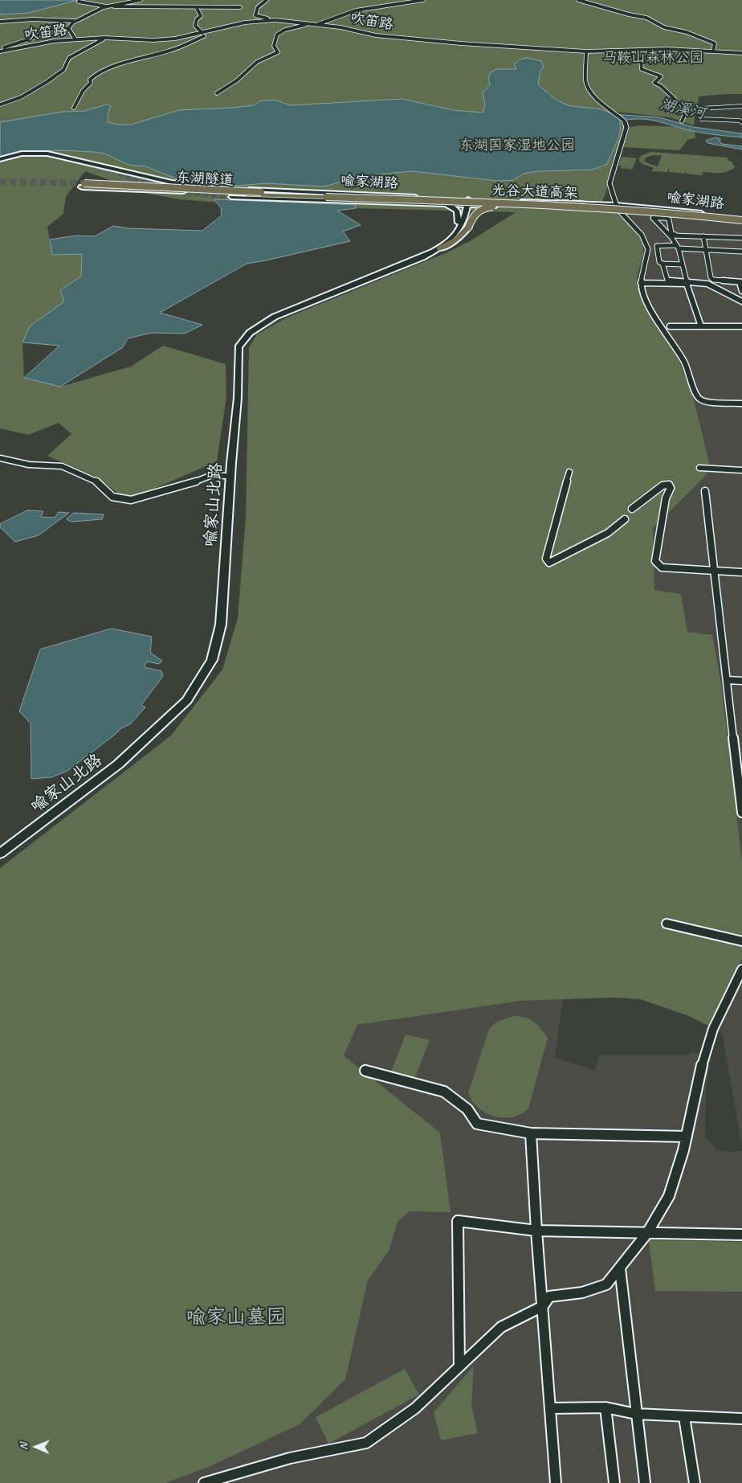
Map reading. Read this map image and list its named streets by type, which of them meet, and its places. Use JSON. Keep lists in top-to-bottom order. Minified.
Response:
{"streets":{"highway":["东湖隧道","光谷大道高架"],"main road":["喻家湖路","喻家山北路"],"street":["吹笛路"]},"crossings":[["东湖隧道","喻家湖路"],["东湖隧道","光谷大道高架"],["喻家湖路","光谷大道高架"],["喻家湖路","喻家山北路"]],"water":["湖溪河"],"parks":["马鞍山森林公园","东湖国家湿地公园","喻家山墓园"],"north":"left"}
